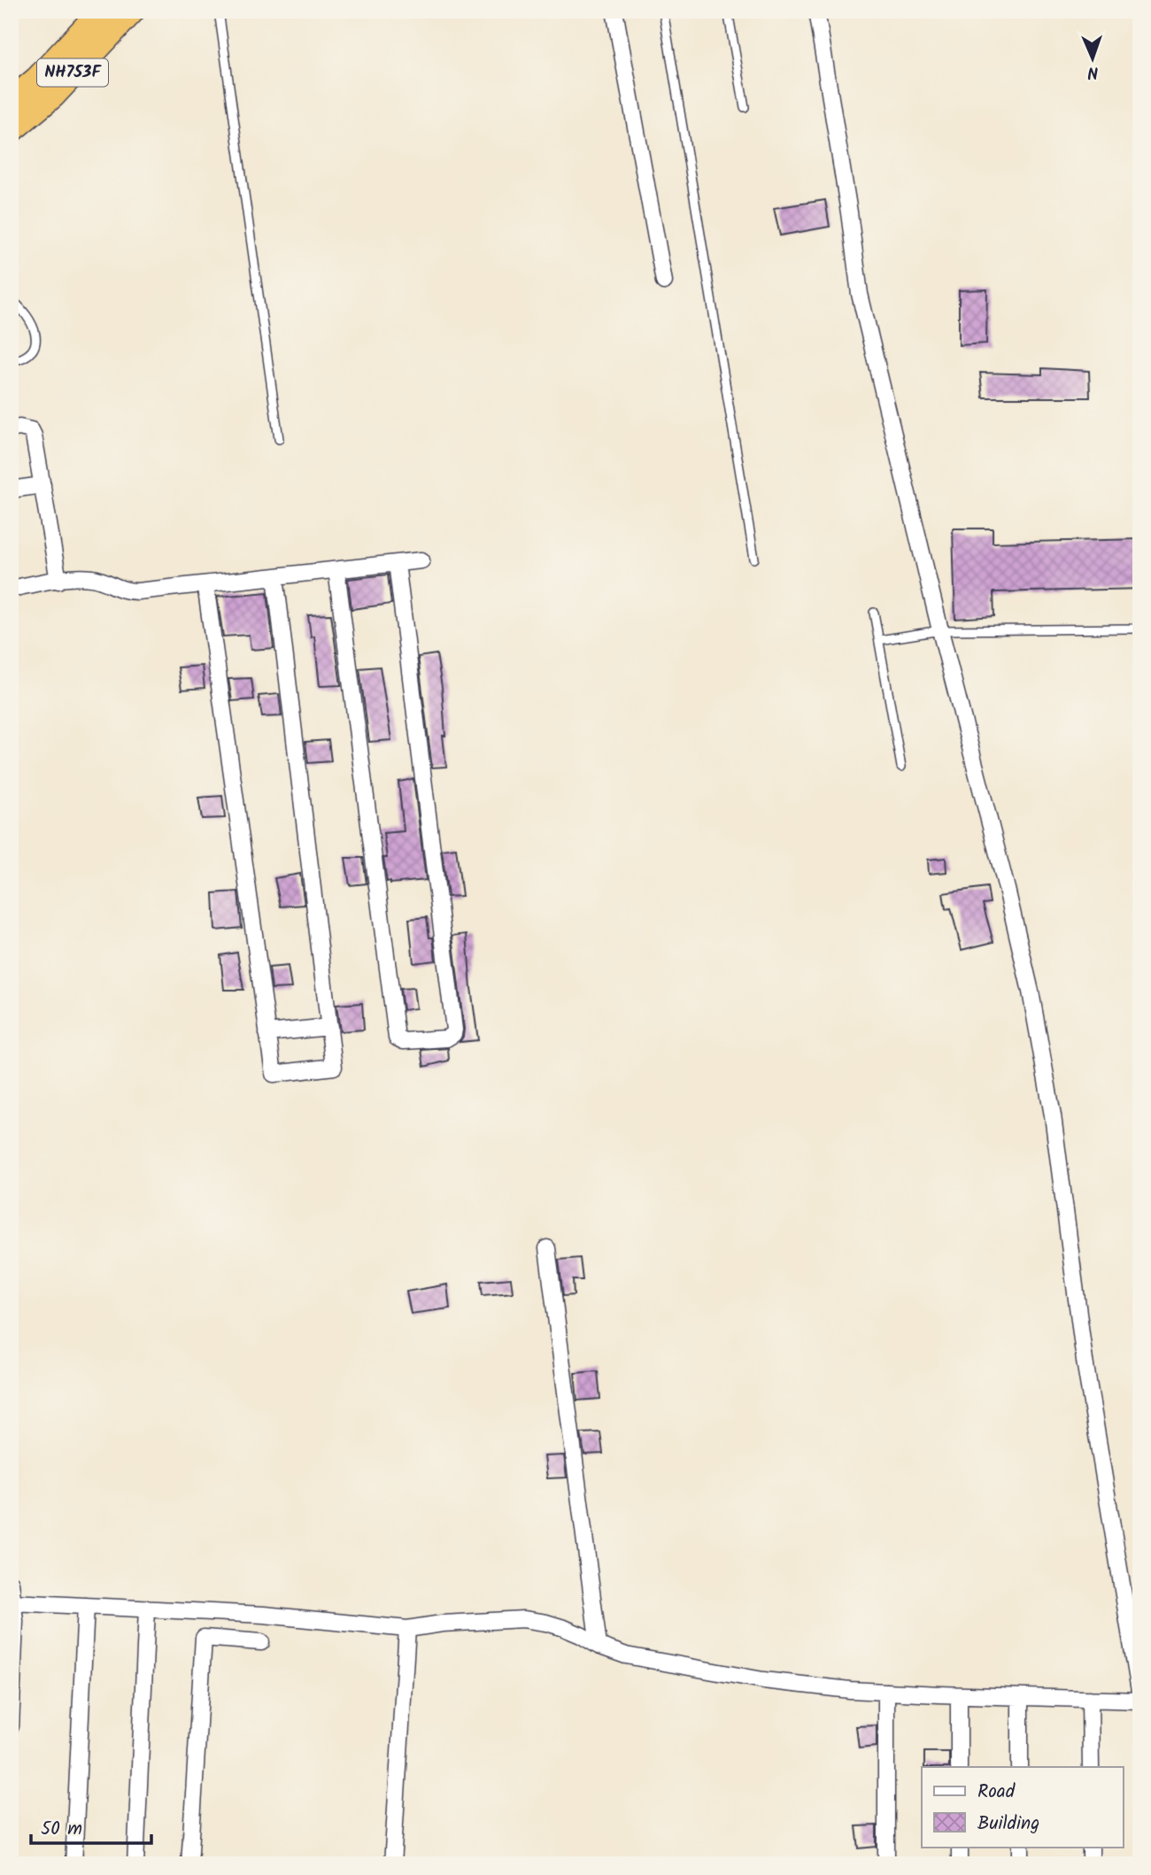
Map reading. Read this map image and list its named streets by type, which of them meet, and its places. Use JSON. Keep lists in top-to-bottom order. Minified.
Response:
{"streets":{"highway":["NH753F"]},"legend":["Road","Building"],"scale_bar":"50 m","north":"bottom"}
